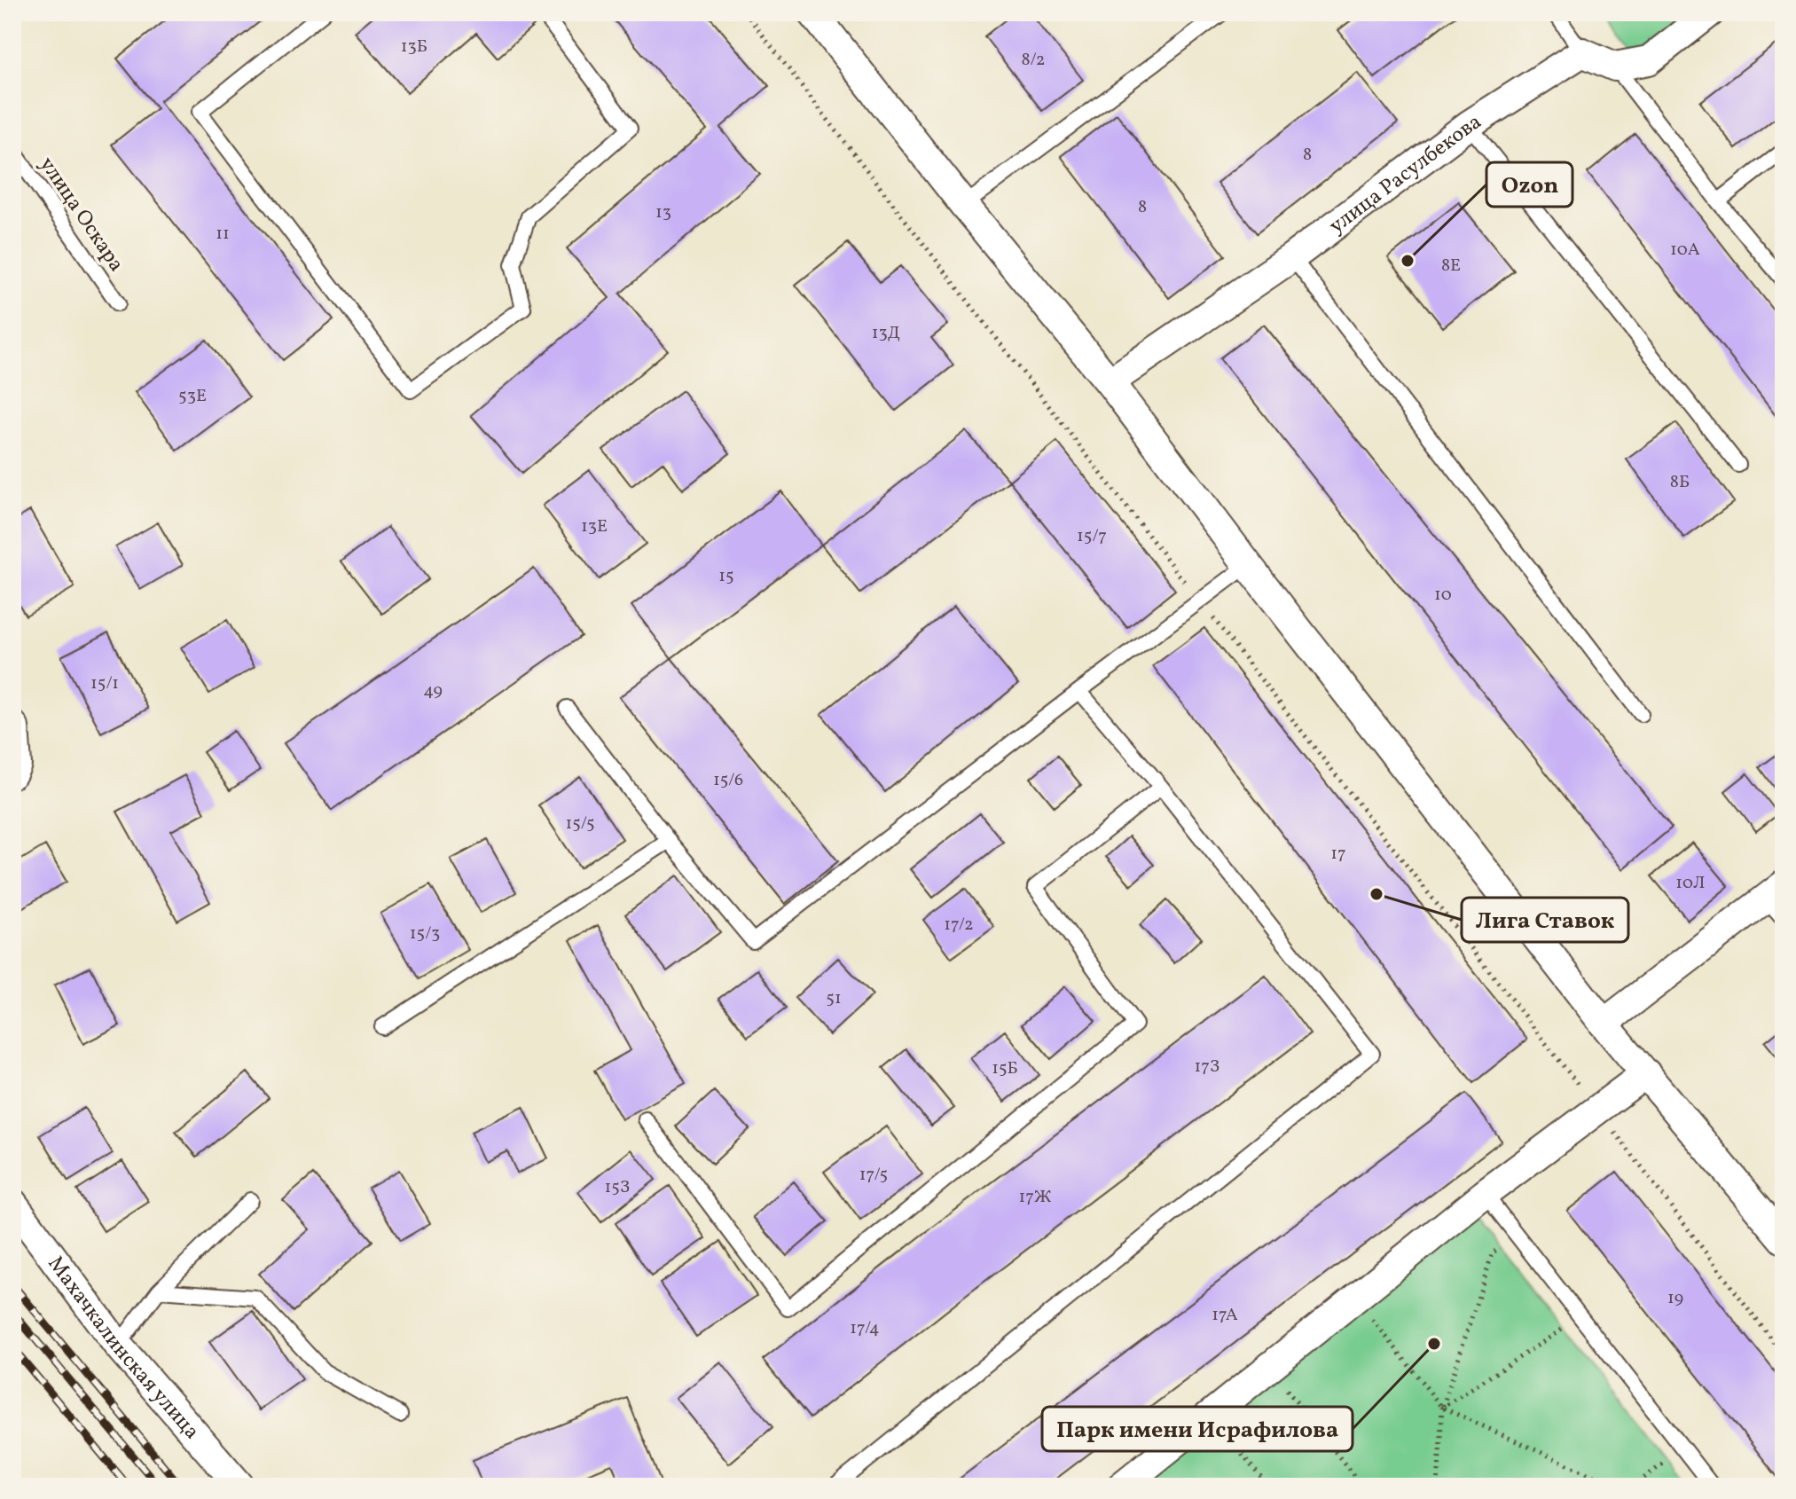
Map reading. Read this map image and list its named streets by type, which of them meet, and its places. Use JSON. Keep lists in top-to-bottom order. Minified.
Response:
{"streets":{"street":["улица Расулбекова","Махачкалинская улица"],"lane":["улица Оскара"]},"places":["Ozon","Лига Ставок","Парк имени Исрафилова"],"house_numbers":["13Б","8/2","8","8","13","11","10А","8Е","13Д","53Е","8Б","13Е","15/7","15","10","15/1","49","15/6","15/5","17","10Л","17/2","15/3","51","17З","15Б","17/5","15З","17Ж","19","17А","17/4"]}
